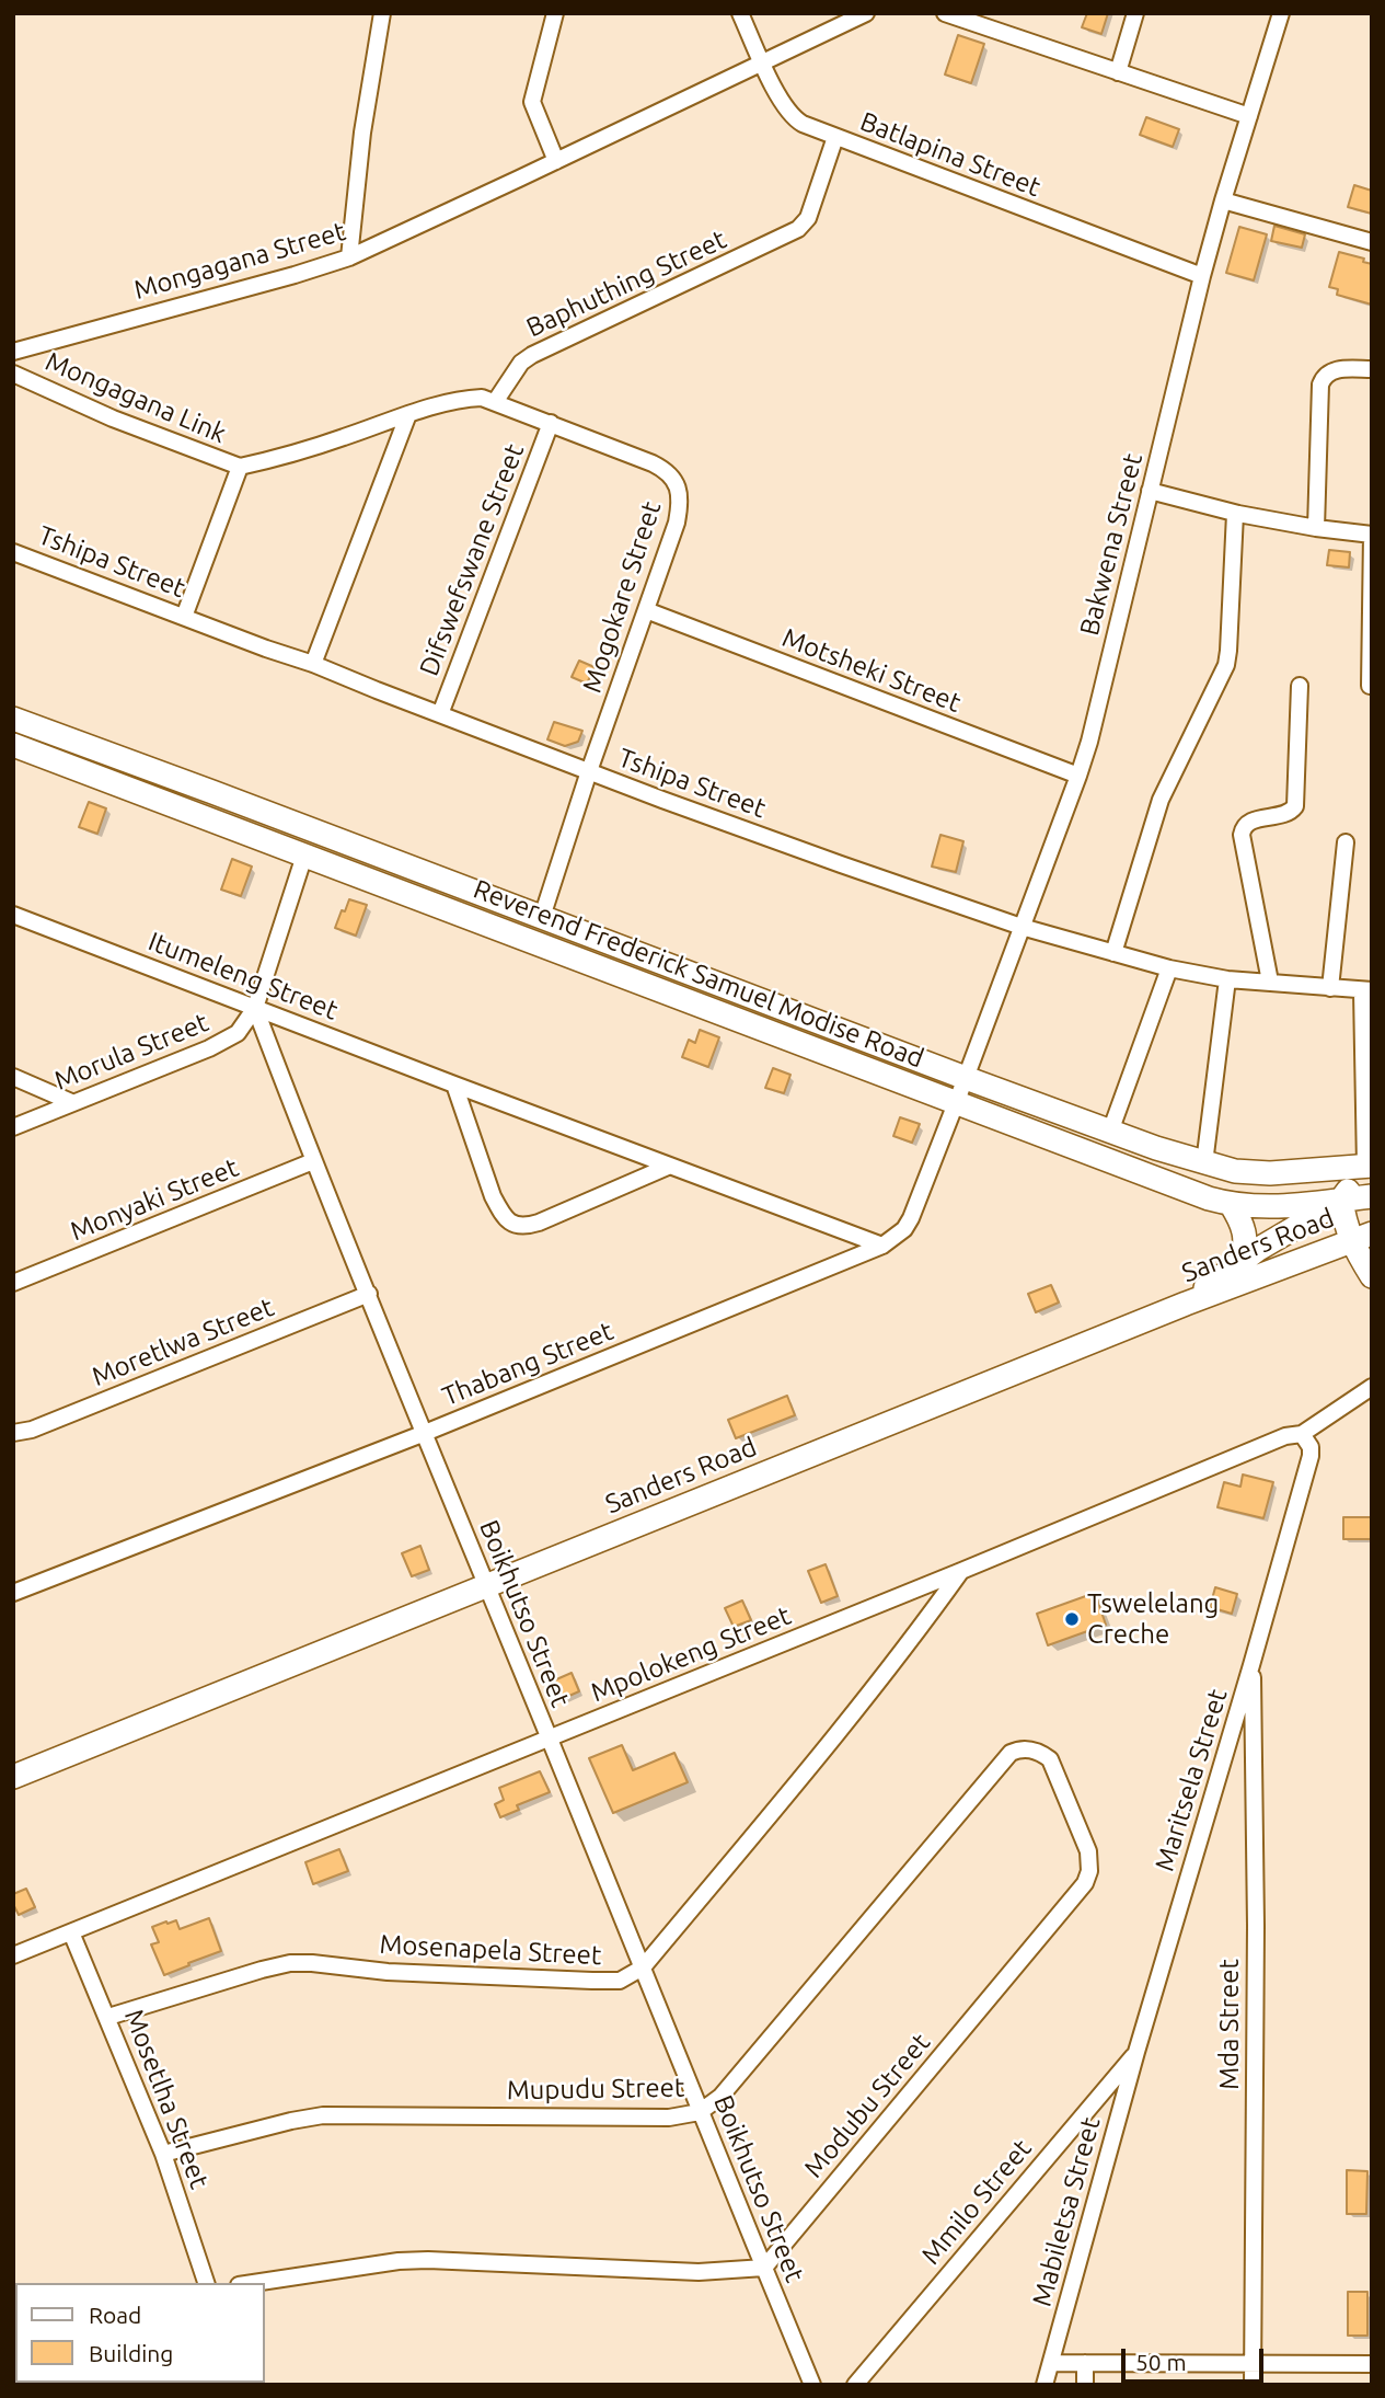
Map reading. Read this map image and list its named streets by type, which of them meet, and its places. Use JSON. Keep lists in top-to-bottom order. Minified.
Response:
{"streets":{"main road":["Reverend Frederick Samuel Modise Road","Sanders Road"],"street":["Batlapina Street","Mongagana Street","Baphuthing Street","Mongagana Link","Bakwena Street","Difswefswane Street","Tshipa Street","Mogokare Street","Motsheki Street","Itumeleng Street","Morula Street","Monyaki Street","Moretlwa Street","Thabang Street","Boikhutso Street","Mpolokeng Street","Maritsela Street","Mosenapela Street","Mda Street","Mupudu Street","Mosetlha Street","Modubu Street","Mmilo Street","Mabiletsa Street"]},"crossings":[["Batlapina Street","Mongagana Street"],["Batlapina Street","Baphuthing Street"],["Batlapina Street","Bakwena Street"],["Baphuthing Street","Mogokare Street"],["Bakwena Street","Tshipa Street"],["Bakwena Street","Motsheki Street"],["Bakwena Street","Reverend Frederick Samuel Modise Road"],["Bakwena Street","Thabang Street"],["Difswefswane Street","Tshipa Street"],["Difswefswane Street","Mogokare Street"],["Tshipa Street","Mogokare Street"],["Mogokare Street","Motsheki Street"],["Mogokare Street","Reverend Frederick Samuel Modise Road"],["Reverend Frederick Samuel Modise Road","Thabang Street"],["Itumeleng Street","Morula Street"],["Itumeleng Street","Thabang Street"],["Itumeleng Street","Boikhutso Street"],["Morula Street","Boikhutso Street"],["Monyaki Street","Boikhutso Street"],["Sanders Road","Boikhutso Street"],["Moretlwa Street","Boikhutso Street"],["Thabang Street","Boikhutso Street"],["Boikhutso Street","Mpolokeng Street"],["Boikhutso Street","Mosenapela Street"],["Boikhutso Street","Mupudu Street"],["Boikhutso Street","Modubu Street"],["Mpolokeng Street","Maritsela Street"],["Mpolokeng Street","Mosetlha Street"],["Maritsela Street","Mda Street"],["Maritsela Street","Mmilo Street"],["Maritsela Street","Mabiletsa Street"],["Mosenapela Street","Mosetlha Street"],["Mupudu Street","Mosetlha Street"],["Mupudu Street","Modubu Street"],["Mmilo Street","Mabiletsa Street"]],"places":["Tswelelang Creche"],"legend":["Road","Building"],"scale_bar":"50 m"}
